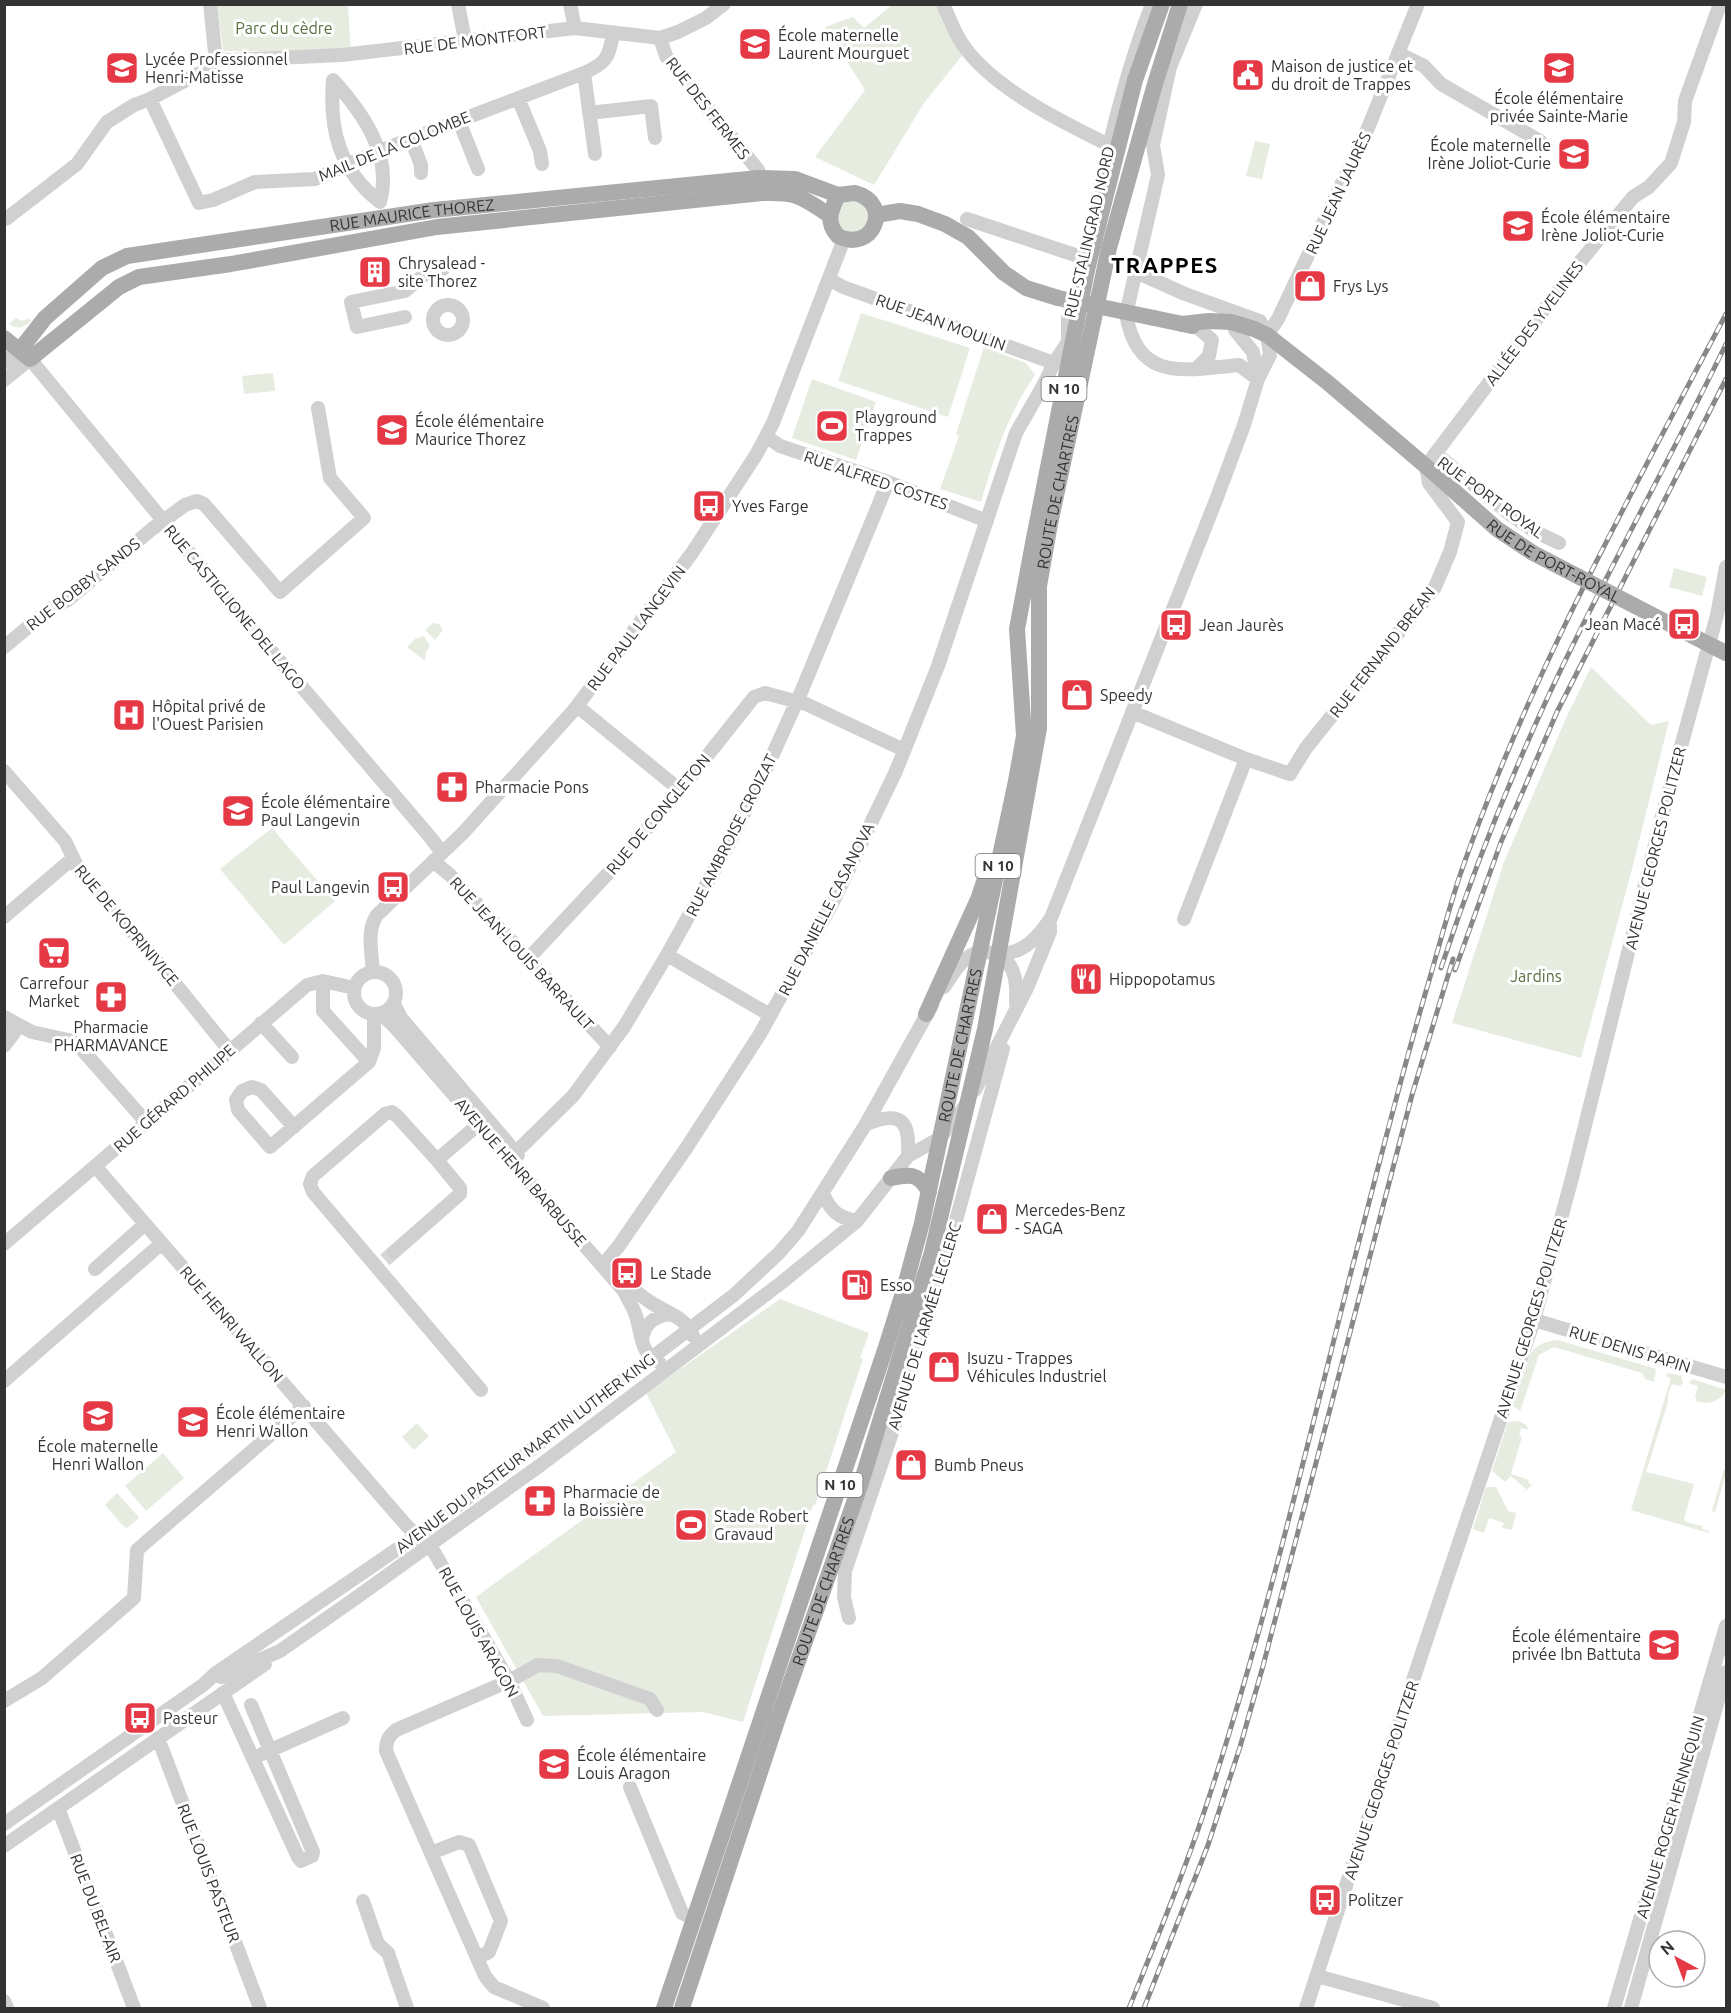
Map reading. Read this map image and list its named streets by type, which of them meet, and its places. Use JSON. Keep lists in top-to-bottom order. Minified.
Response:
{"streets":{"main road":["RUE MAURICE THOREZ","N 10","ROUTE DE CHARTRES","RUE DE PORT-ROYAL"],"street":["RUE DE MONTFORT","RUE DES FERMES","MAIL DE LA COLOMBE","RUE JEAN JAURÈS","RUE STALINGRAD NORD","RUE JEAN MOULIN","ALLÉE DES YVELINES","RUE ALFRED COSTES","RUE PORT ROYAL","RUE BOBBY SANDS","RUE CASTIGLIONE DEL LAGO","RUE PAUL LANGEVIN","RUE FERNAND BREAN","RUE DE CONGLETON","RUE AMBROISE CROIZAT","AVENUE GEORGES POLITZER","RUE DANIELLE CASANOVA","RUE DE KOPRINIVICE","RUE JEAN-LOUIS BARRAULT","RUE GÉRARD PHILIPE","AVENUE HENRI BARBUSSE","RUE HENRI WALLON","AVENUE DE L'ARMÉE LECLERC","RUE DENIS PAPIN","AVENUE DU PASTEUR MARTIN LUTHER KING","RUE LOUIS ARAGON","AVENUE ROGER HENNEQUIN","RUE LOUIS PASTEUR","RUE DU BEL-AIR"]},"crossings":[["RUE DE MONTFORT","RUE DES FERMES"],["RUE DE MONTFORT","MAIL DE LA COLOMBE"],["RUE DES FERMES","RUE MAURICE THOREZ"],["RUE JEAN JAURÈS","RUE DE PORT-ROYAL"],["RUE JEAN JAURÈS","AVENUE DE L'ARMÉE LECLERC"],["RUE MAURICE THOREZ","RUE CASTIGLIONE DEL LAGO"],["RUE MAURICE THOREZ","RUE PAUL LANGEVIN"],["RUE STALINGRAD NORD","RUE JEAN MOULIN"],["RUE STALINGRAD NORD","RUE ALFRED COSTES"],["RUE STALINGRAD NORD","RUE DANIELLE CASANOVA"],["RUE JEAN MOULIN","RUE PAUL LANGEVIN"],["ALLÉE DES YVELINES","RUE PORT ROYAL"],["ALLÉE DES YVELINES","RUE DE PORT-ROYAL"],["ALLÉE DES YVELINES","RUE FERNAND BREAN"],["RUE ALFRED COSTES","RUE PAUL LANGEVIN"],["RUE ALFRED COSTES","RUE AMBROISE CROIZAT"],["RUE ALFRED COSTES","RUE DANIELLE CASANOVA"],["ROUTE DE CHARTRES","AVENUE DE L'ARMÉE LECLERC"],["ROUTE DE CHARTRES","AVENUE DU PASTEUR MARTIN LUTHER KING"],["RUE PORT ROYAL","RUE DE PORT-ROYAL"],["RUE PORT ROYAL","RUE FERNAND BREAN"],["RUE DE PORT-ROYAL","RUE FERNAND BREAN"],["RUE BOBBY SANDS","RUE CASTIGLIONE DEL LAGO"],["RUE CASTIGLIONE DEL LAGO","RUE PAUL LANGEVIN"],["RUE CASTIGLIONE DEL LAGO","RUE JEAN-LOUIS BARRAULT"],["RUE PAUL LANGEVIN","RUE JEAN-LOUIS BARRAULT"],["RUE PAUL LANGEVIN","AVENUE HENRI BARBUSSE"],["RUE DE CONGLETON","RUE AMBROISE CROIZAT"],["RUE DE CONGLETON","RUE DANIELLE CASANOVA"],["RUE DE CONGLETON","RUE JEAN-LOUIS BARRAULT"],["RUE AMBROISE CROIZAT","RUE JEAN-LOUIS BARRAULT"],["RUE AMBROISE CROIZAT","AVENUE HENRI BARBUSSE"],["AVENUE GEORGES POLITZER","RUE DENIS PAPIN"],["RUE DANIELLE CASANOVA","AVENUE HENRI BARBUSSE"],["RUE DE KOPRINIVICE","RUE GÉRARD PHILIPE"],["RUE GÉRARD PHILIPE","RUE HENRI WALLON"],["AVENUE HENRI BARBUSSE","AVENUE DU PASTEUR MARTIN LUTHER KING"],["RUE HENRI WALLON","AVENUE DU PASTEUR MARTIN LUTHER KING"],["RUE HENRI WALLON","RUE LOUIS ARAGON"],["AVENUE DU PASTEUR MARTIN LUTHER KING","RUE LOUIS ARAGON"],["AVENUE DU PASTEUR MARTIN LUTHER KING","RUE LOUIS PASTEUR"],["AVENUE DU PASTEUR MARTIN LUTHER KING","RUE DU BEL-AIR"]],"districts":["TRAPPES"],"parks":["Parc du cèdre","Jardins"],"places":{"school or university":["École maternelle Laurent Mourguet","Lycée Professionnel Henri-Matisse","École élémentaire privée Sainte-Marie","École maternelle Irène Joliot-Curie","École élémentaire Irène Joliot-Curie","École élémentaire Maurice Thorez","École élémentaire Paul Langevin","École maternelle Henri Wallon","École élémentaire Henri Wallon","École élémentaire privée Ibn Battuta","École élémentaire Louis Aragon"],"public building":["Maison de justice et du droit de Trappes"],"building":["Chrysalead - site Thorez"],"shop":["Frys Lys","Speedy","Mercedes-Benz - SAGA","Isuzu - Trappes Véhicules Industriel","Bumb Pneus"],"sports":["Playground Trappes","Stade Robert Gravaud"],"bus stop":["Yves Farge","Jean Macé","Jean Jaurès","Paul Langevin","Le Stade","Pasteur","Politzer"],"hospital":["Hôpital privé de l'Ouest Parisien"],"pharmacy":["Pharmacie Pons","Pharmacie PHARMAVANCE","Pharmacie de la Boissière"],"supermarket":["Carrefour Market"],"restaurant":["Hippopotamus"],"fuel station":["Esso"]},"north":"top left"}
